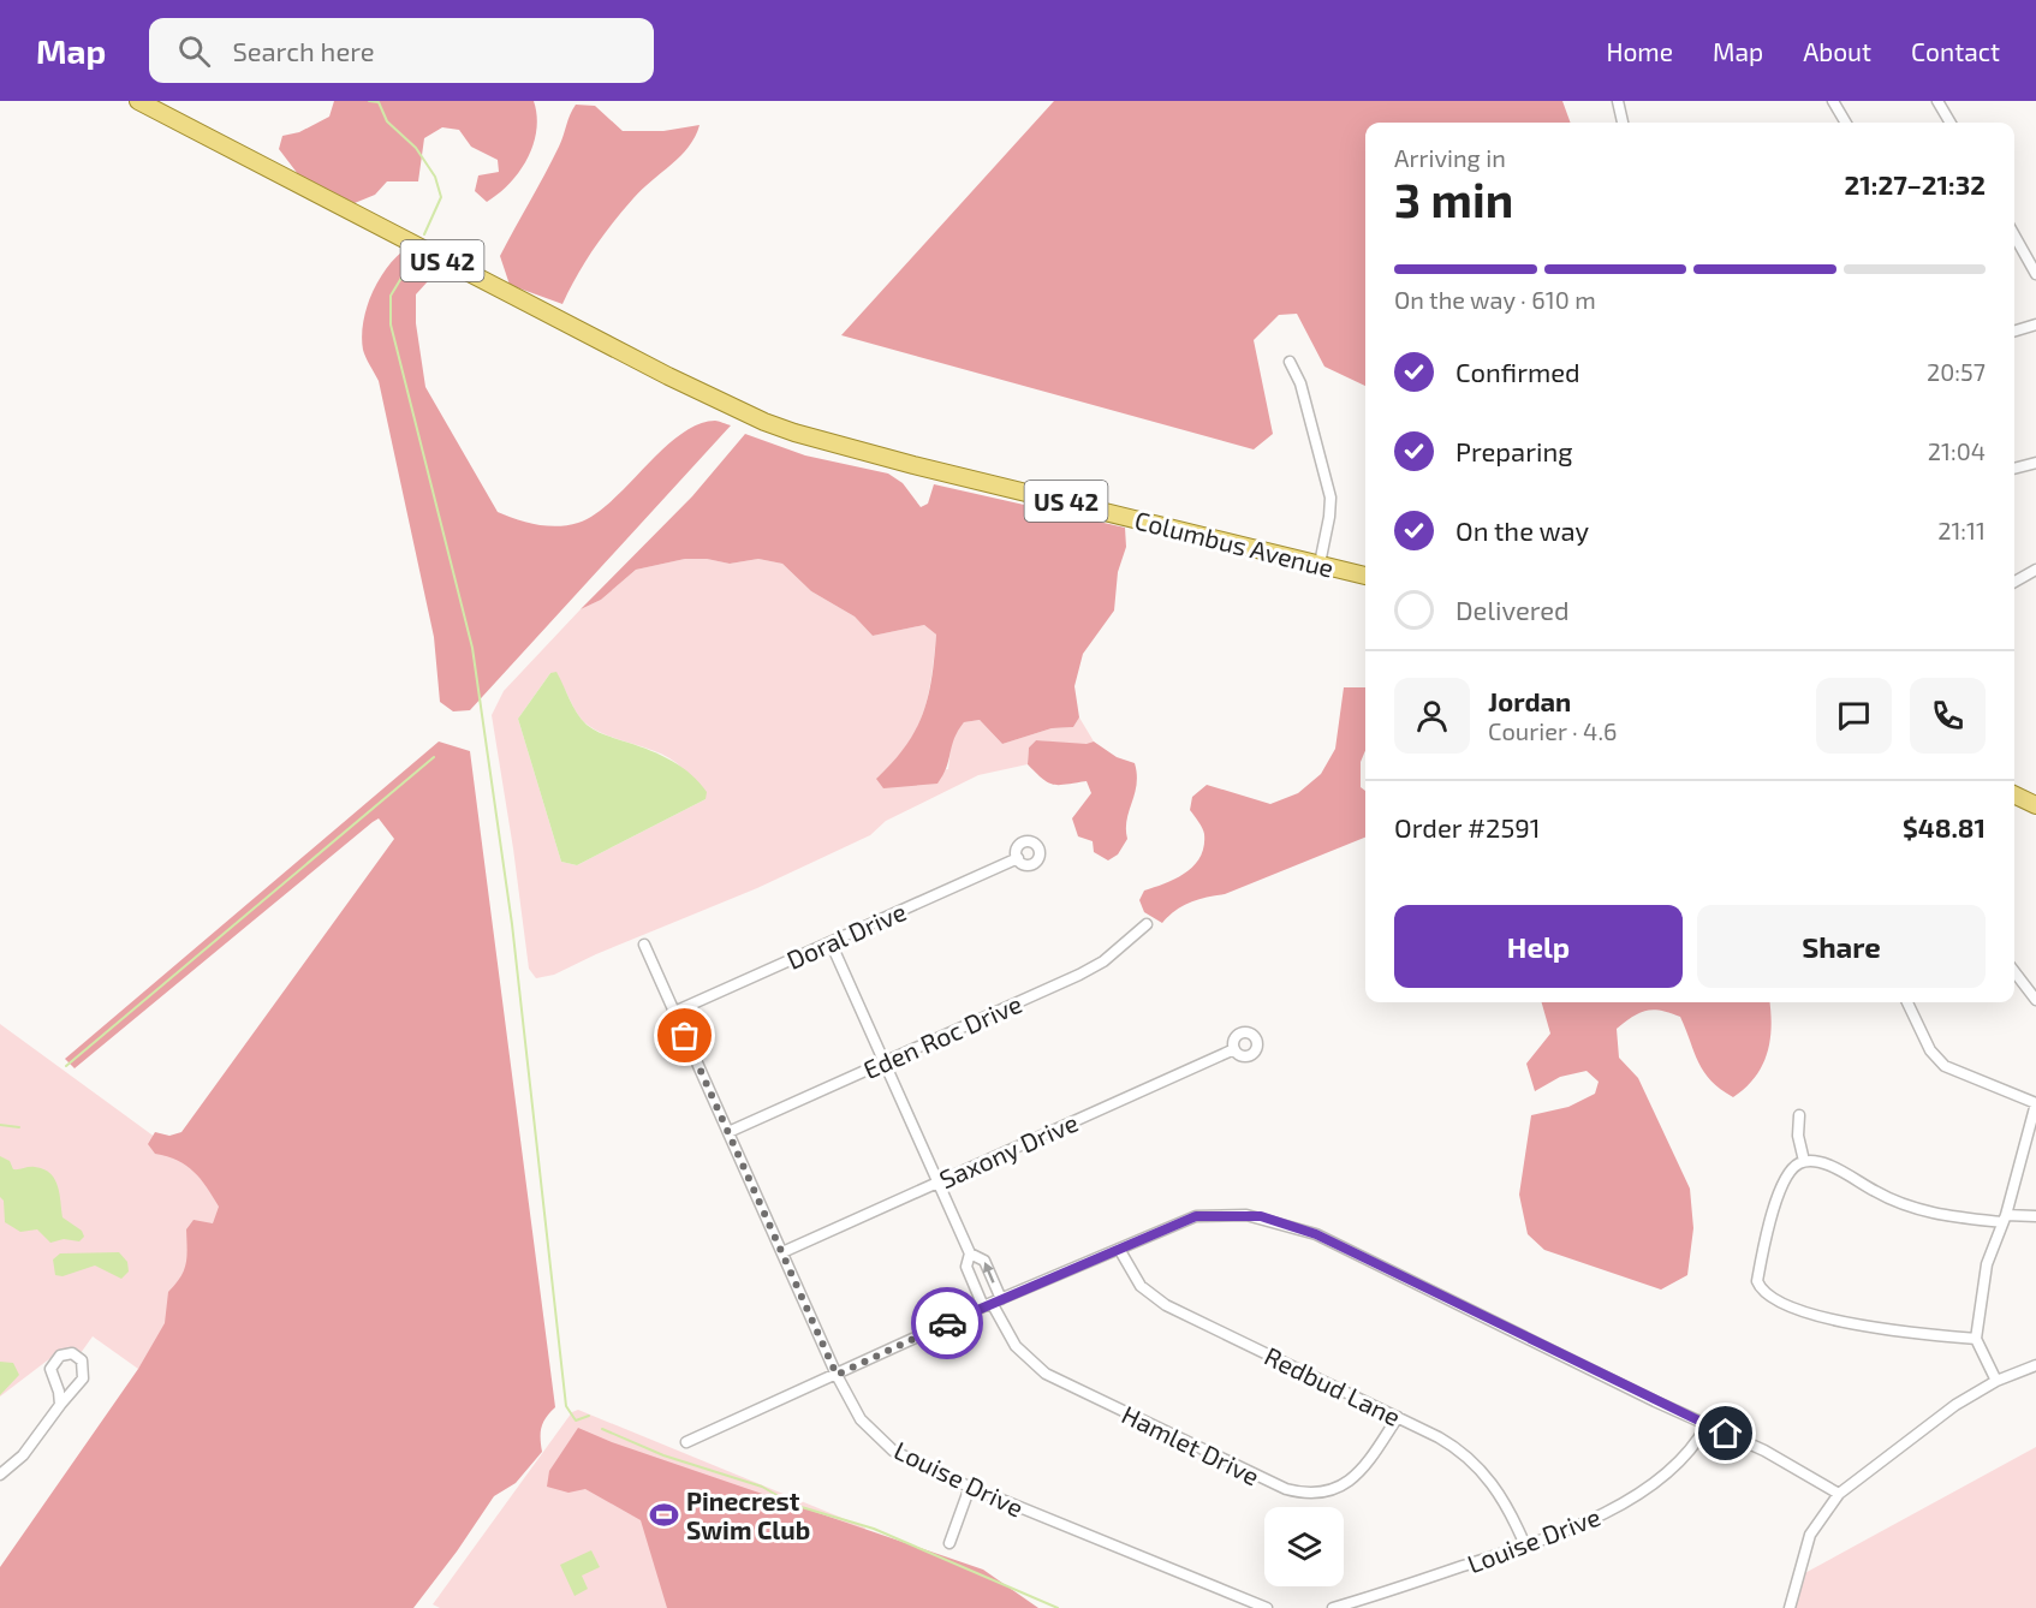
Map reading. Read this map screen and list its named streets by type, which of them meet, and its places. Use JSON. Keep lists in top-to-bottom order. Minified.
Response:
{"streets":{"main road":["US 42","Columbus Avenue"],"street":["Doral Drive","Eden Roc Drive","Saxony Drive","Redbud Lane","Hamlet Drive","Louise Drive"]},"crossings":[["Doral Drive","Hamlet Drive"],["Doral Drive","Louise Drive"],["Eden Roc Drive","Hamlet Drive"],["Eden Roc Drive","Louise Drive"],["Saxony Drive","Hamlet Drive"],["Saxony Drive","Louise Drive"],["Redbud Lane","Hamlet Drive"],["Redbud Lane","Louise Drive"]],"places":{"sports":["Pinecrest Swim Club"]},"page":{"header":"Map","search":"Search here","nav":["Home","Map","About","Contact"],"heading":["3 min","Arriving in","21:27–21:32"],"panel":["Jordan","Courier · 4.6","Order #2591","$48.81"],"bar":"On the way · 610 m","list":[["Confirmed","20:57"],["Preparing","21:04"],["On the way","21:11"],"Delivered"],"buttons":["Help","Share"]}}
